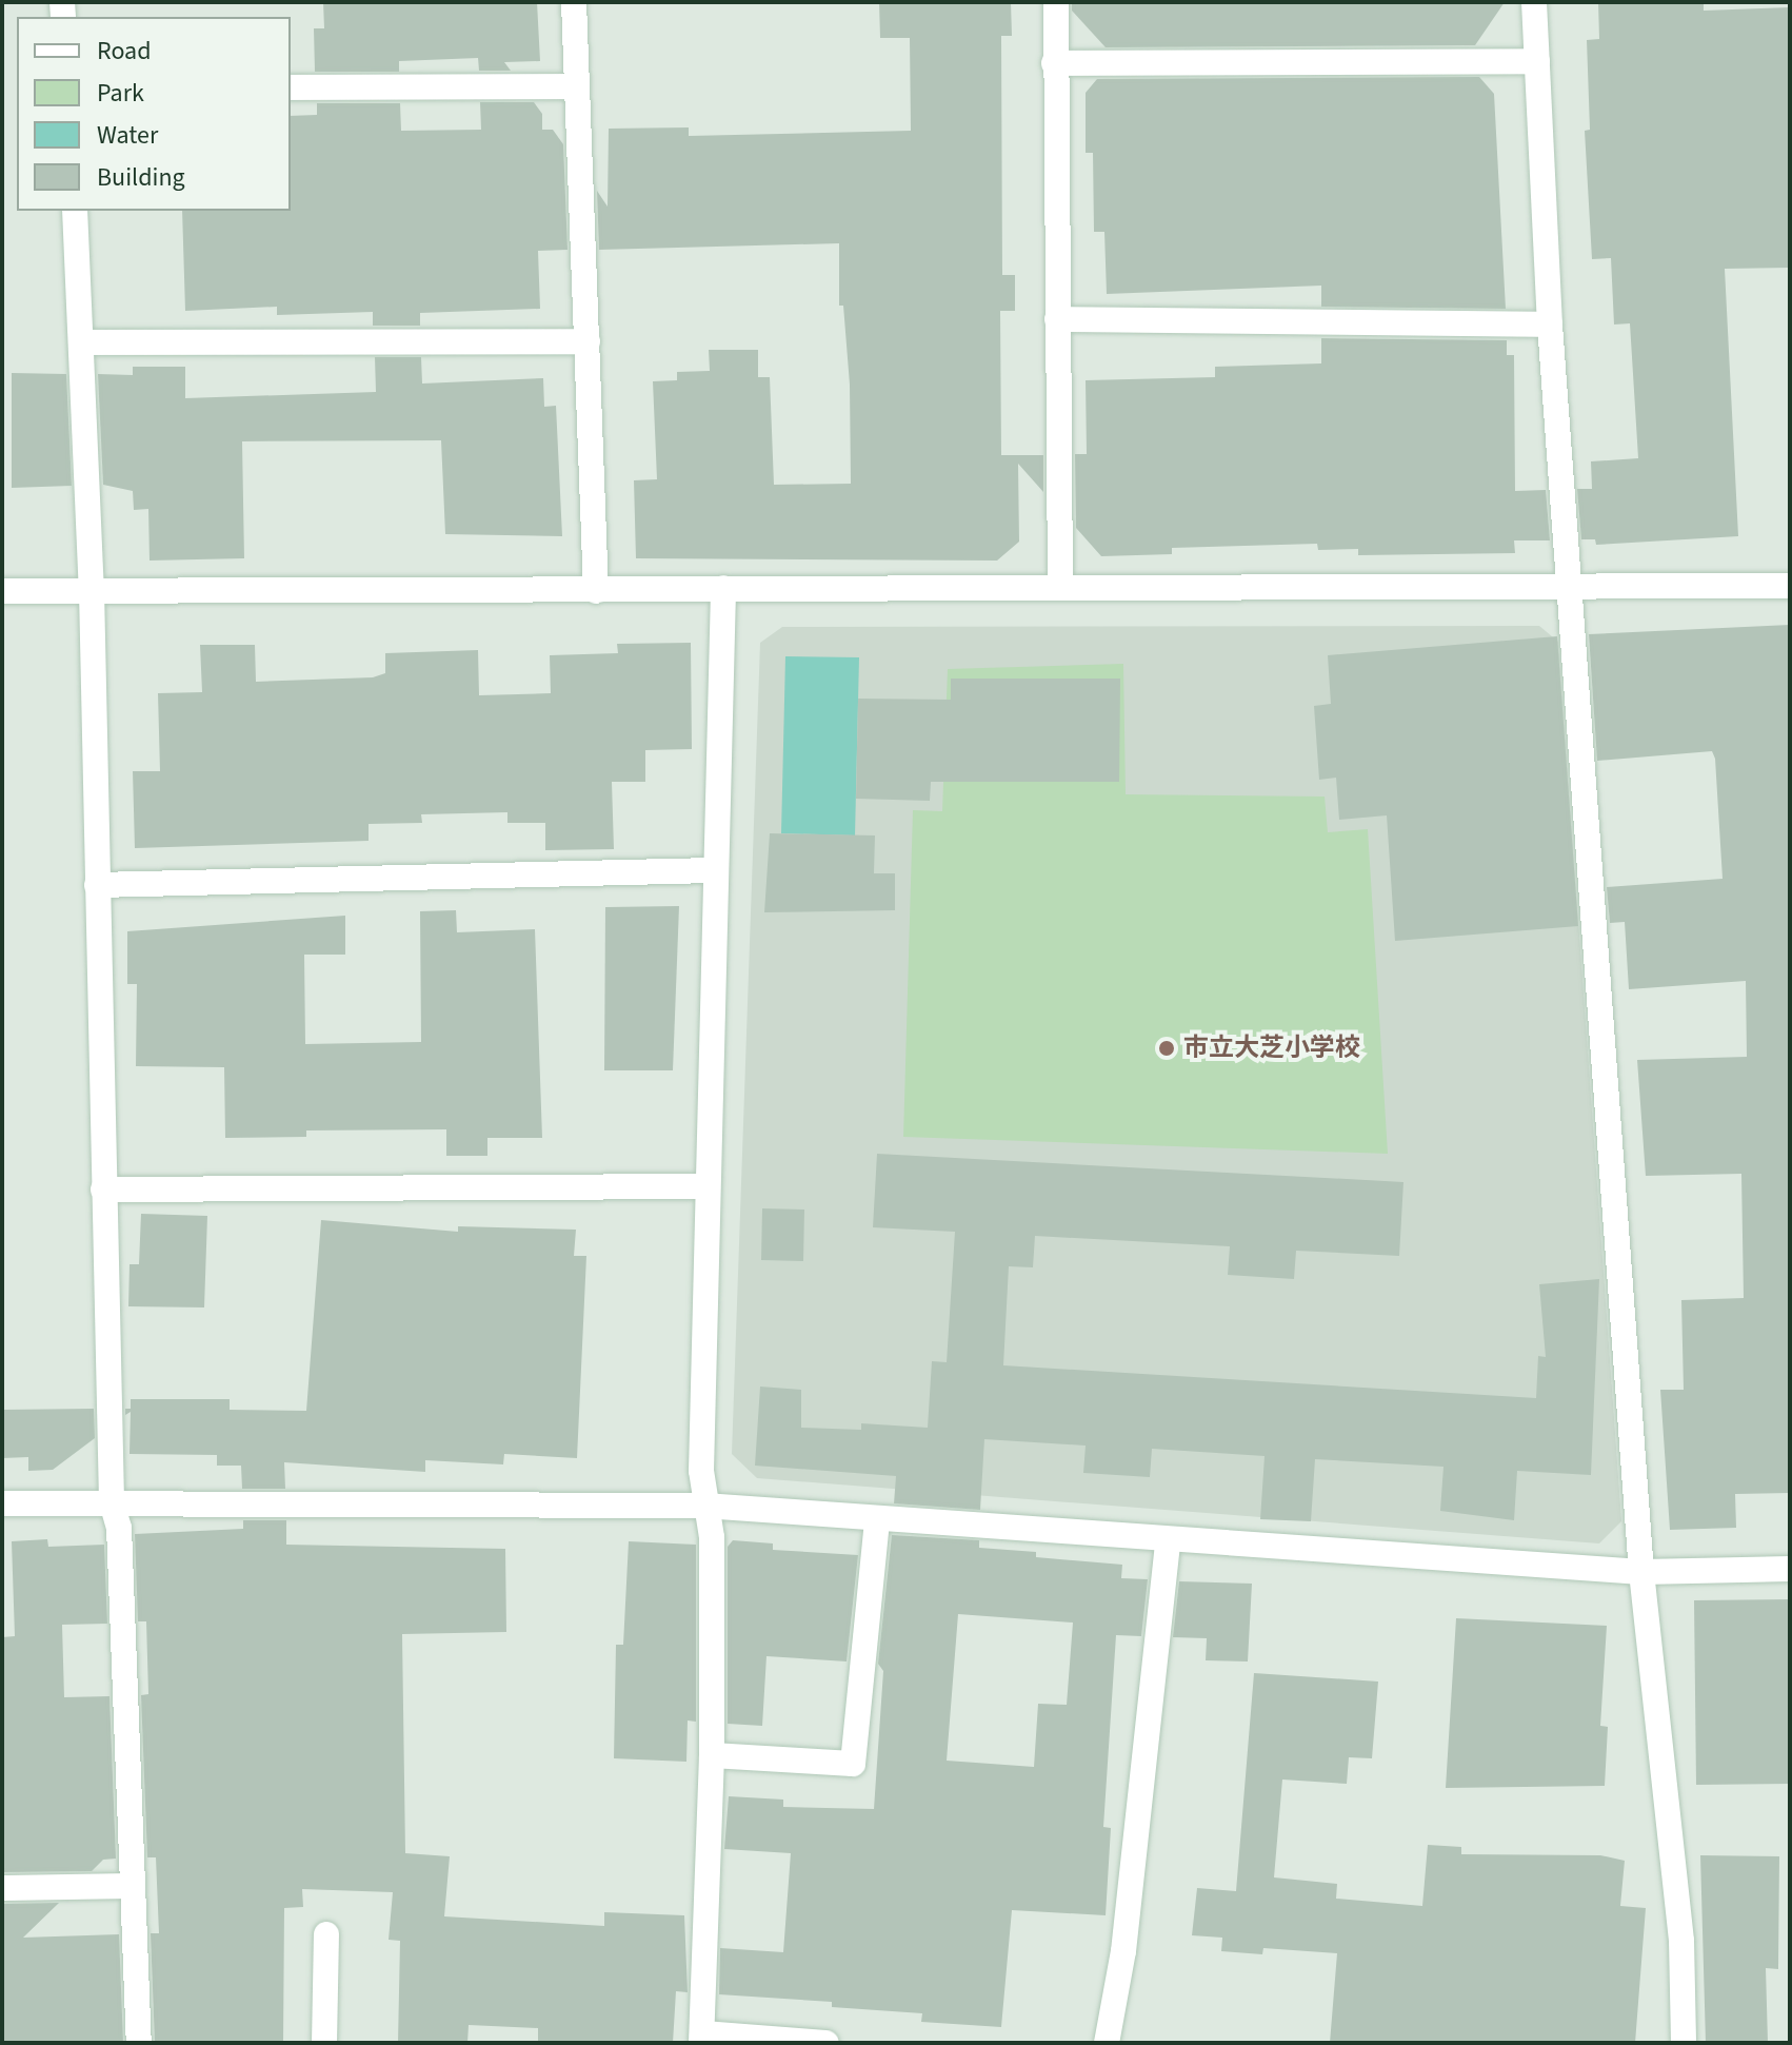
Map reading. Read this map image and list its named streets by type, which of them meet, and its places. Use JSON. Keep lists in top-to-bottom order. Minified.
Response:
{"places":["市立大芝小学校"],"legend":["Road","Park","Water","Building"]}
